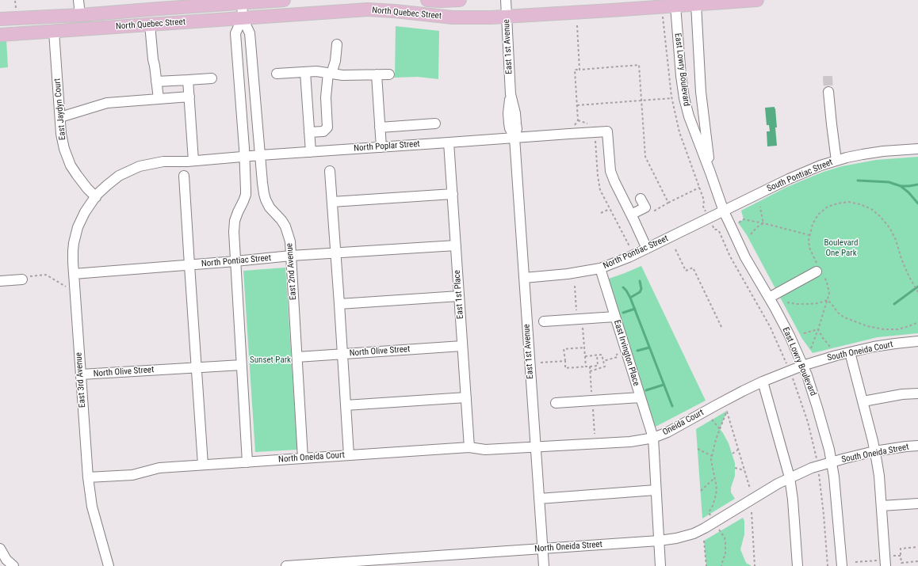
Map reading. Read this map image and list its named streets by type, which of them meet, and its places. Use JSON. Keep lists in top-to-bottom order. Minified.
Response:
{"streets":{"main road":["North Quebec Street"],"street":["East 1st Avenue","East Lowry Boulevard","East Jaydyn Court","North Poplar Street","South Pontiac Street","North Pontiac Street","East 2nd Avenue","East 1st Place","North Olive Street","South Oneida Court","East Irvington Place","East 3rd Avenue","Oneida Court","South Oneida Street","North Oneida Court","North Oneida Street"]},"crossings":[["North Quebec Street","East 1st Avenue"],["North Quebec Street","East Lowry Boulevard"],["North Quebec Street","East Jaydyn Court"],["North Quebec Street","East 2nd Avenue"],["East 1st Avenue","North Poplar Street"],["East 1st Avenue","North Pontiac Street"],["East 1st Avenue","Oneida Court"],["East 1st Avenue","North Oneida Court"],["East 1st Avenue","North Oneida Street"],["East Lowry Boulevard","South Pontiac Street"],["East Lowry Boulevard","North Pontiac Street"],["East Lowry Boulevard","South Oneida Court"],["East Lowry Boulevard","Oneida Court"],["East Lowry Boulevard","South Oneida Street"],["East Lowry Boulevard","North Oneida Street"],["East Jaydyn Court","East 3rd Avenue"],["North Poplar Street","East 2nd Avenue"],["North Poplar Street","East 1st Place"],["South Pontiac Street","North Pontiac Street"],["North Pontiac Street","East 2nd Avenue"],["North Pontiac Street","East 1st Place"],["North Pontiac Street","East Irvington Place"],["North Pontiac Street","East 3rd Avenue"],["East 2nd Avenue","North Olive Street"],["East 2nd Avenue","North Oneida Court"],["East 1st Place","North Olive Street"],["East 1st Place","North Oneida Court"],["North Olive Street","East 3rd Avenue"],["South Oneida Court","Oneida Court"],["East Irvington Place","Oneida Court"],["East Irvington Place","North Oneida Street"],["East 3rd Avenue","North Oneida Court"],["Oneida Court","North Oneida Court"],["South Oneida Street","North Oneida Street"]],"parks":["Boulevard One Park","Sunset Park"]}
